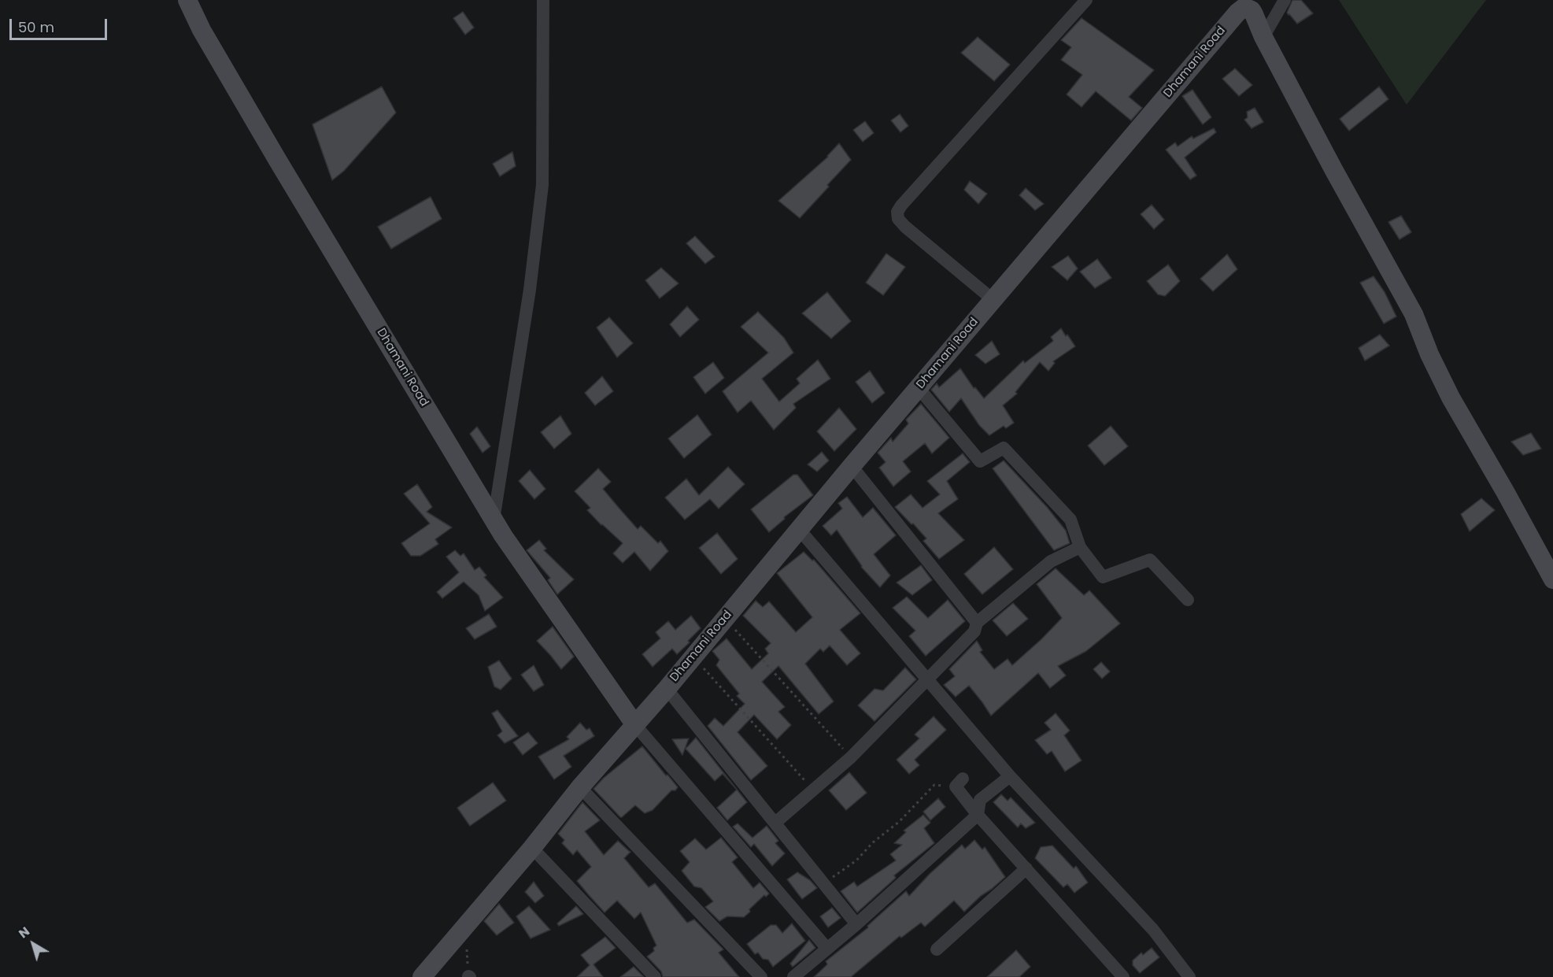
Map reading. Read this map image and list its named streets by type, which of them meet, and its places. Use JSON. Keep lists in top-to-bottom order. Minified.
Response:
{"streets":{"main road":["Dhamani Road"]},"scale_bar":"50 m","north":"top left"}
